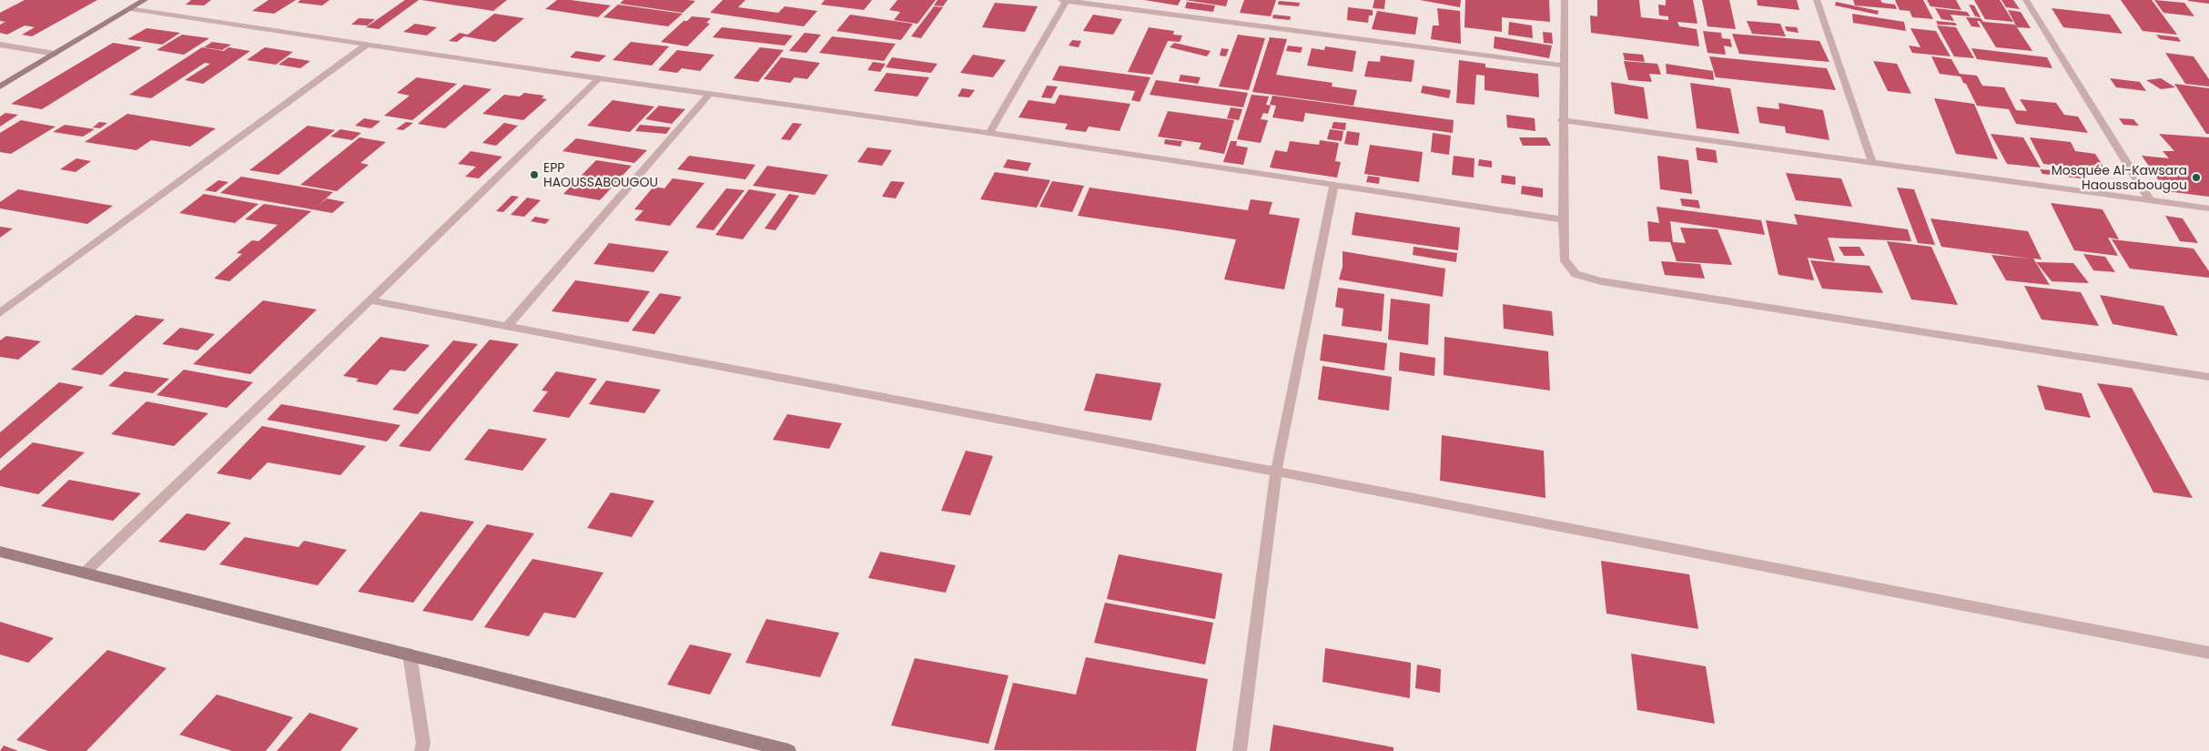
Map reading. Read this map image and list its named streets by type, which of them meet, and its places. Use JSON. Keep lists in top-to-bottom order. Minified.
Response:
{"places":["EPP HAOUSSABOUGOU","Mosquée Al-Kawsara Haoussabougou"]}
